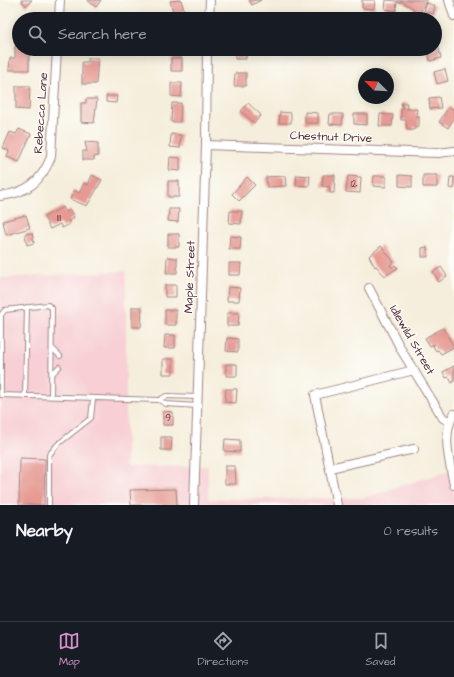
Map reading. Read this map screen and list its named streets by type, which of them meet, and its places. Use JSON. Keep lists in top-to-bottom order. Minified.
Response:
{"streets":{"street":["Rebecca Lane","Chestnut Drive","Maple Street","Idlewild Street"]},"crossings":[["Chestnut Drive","Maple Street"]],"house_numbers":["12","111","9"],"north":"top left","page":{"search":"Search here","heading":["Nearby","0 results"],"nav":["Map","Directions","Saved"]}}
